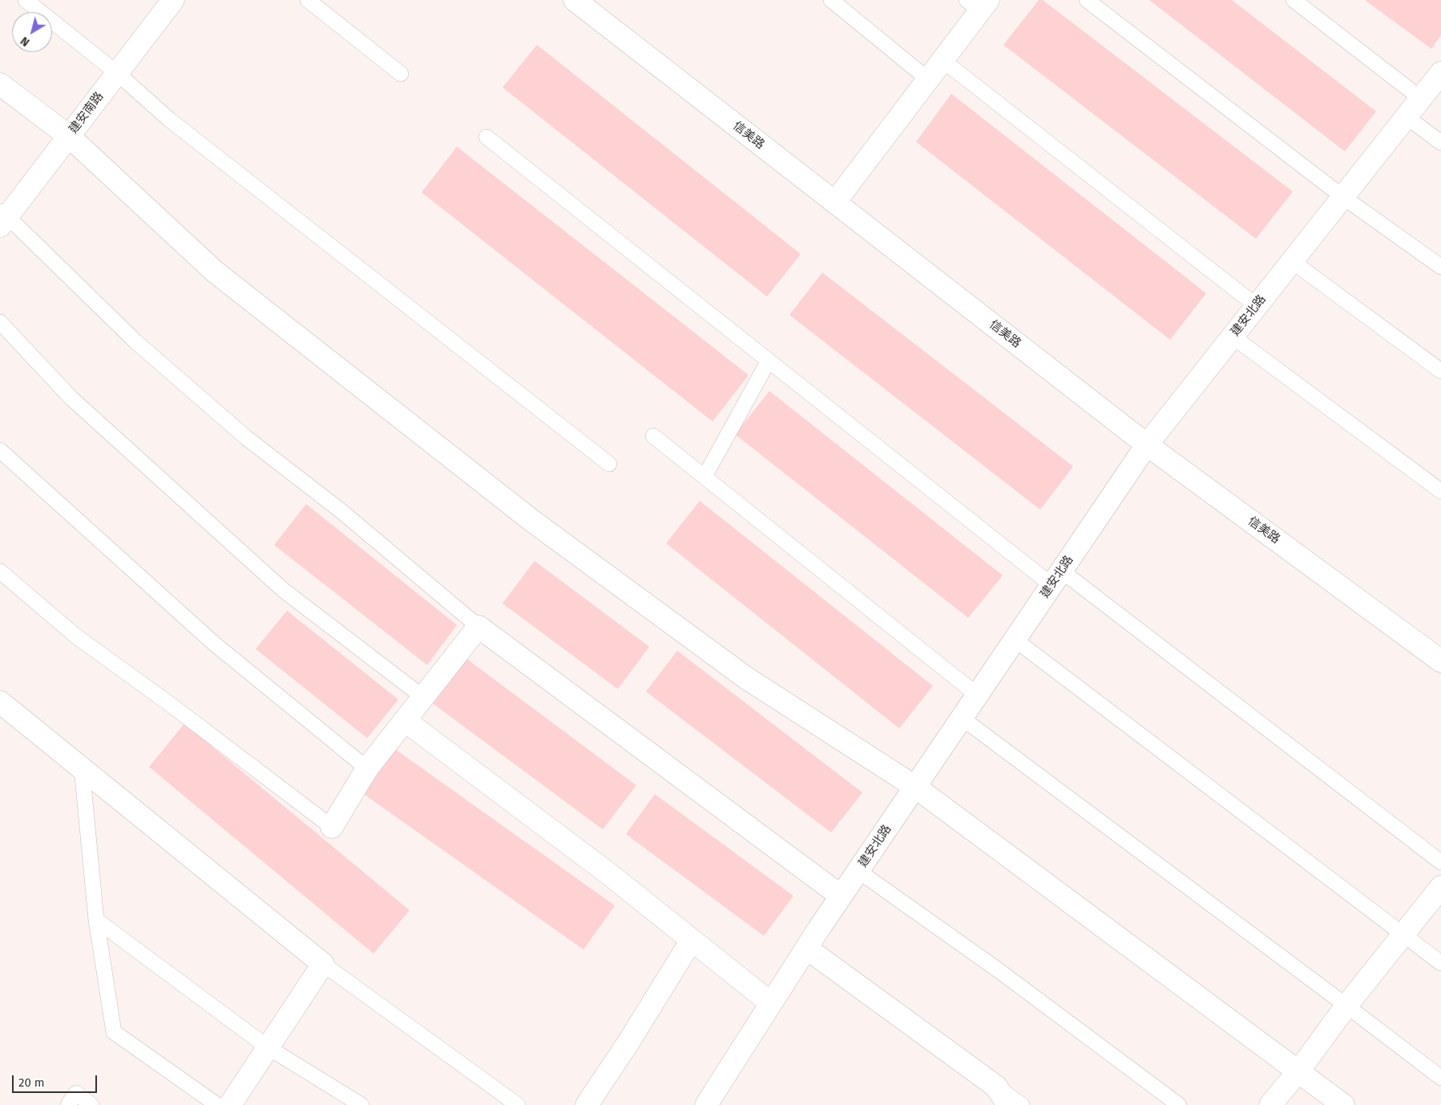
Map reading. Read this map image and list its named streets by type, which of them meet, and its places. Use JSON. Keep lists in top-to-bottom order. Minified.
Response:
{"streets":{"street":["建安南路","信美路","建安北路"]},"crossings":[["信美路","建安北路"]],"scale_bar":"20 m","north":"bottom left"}
